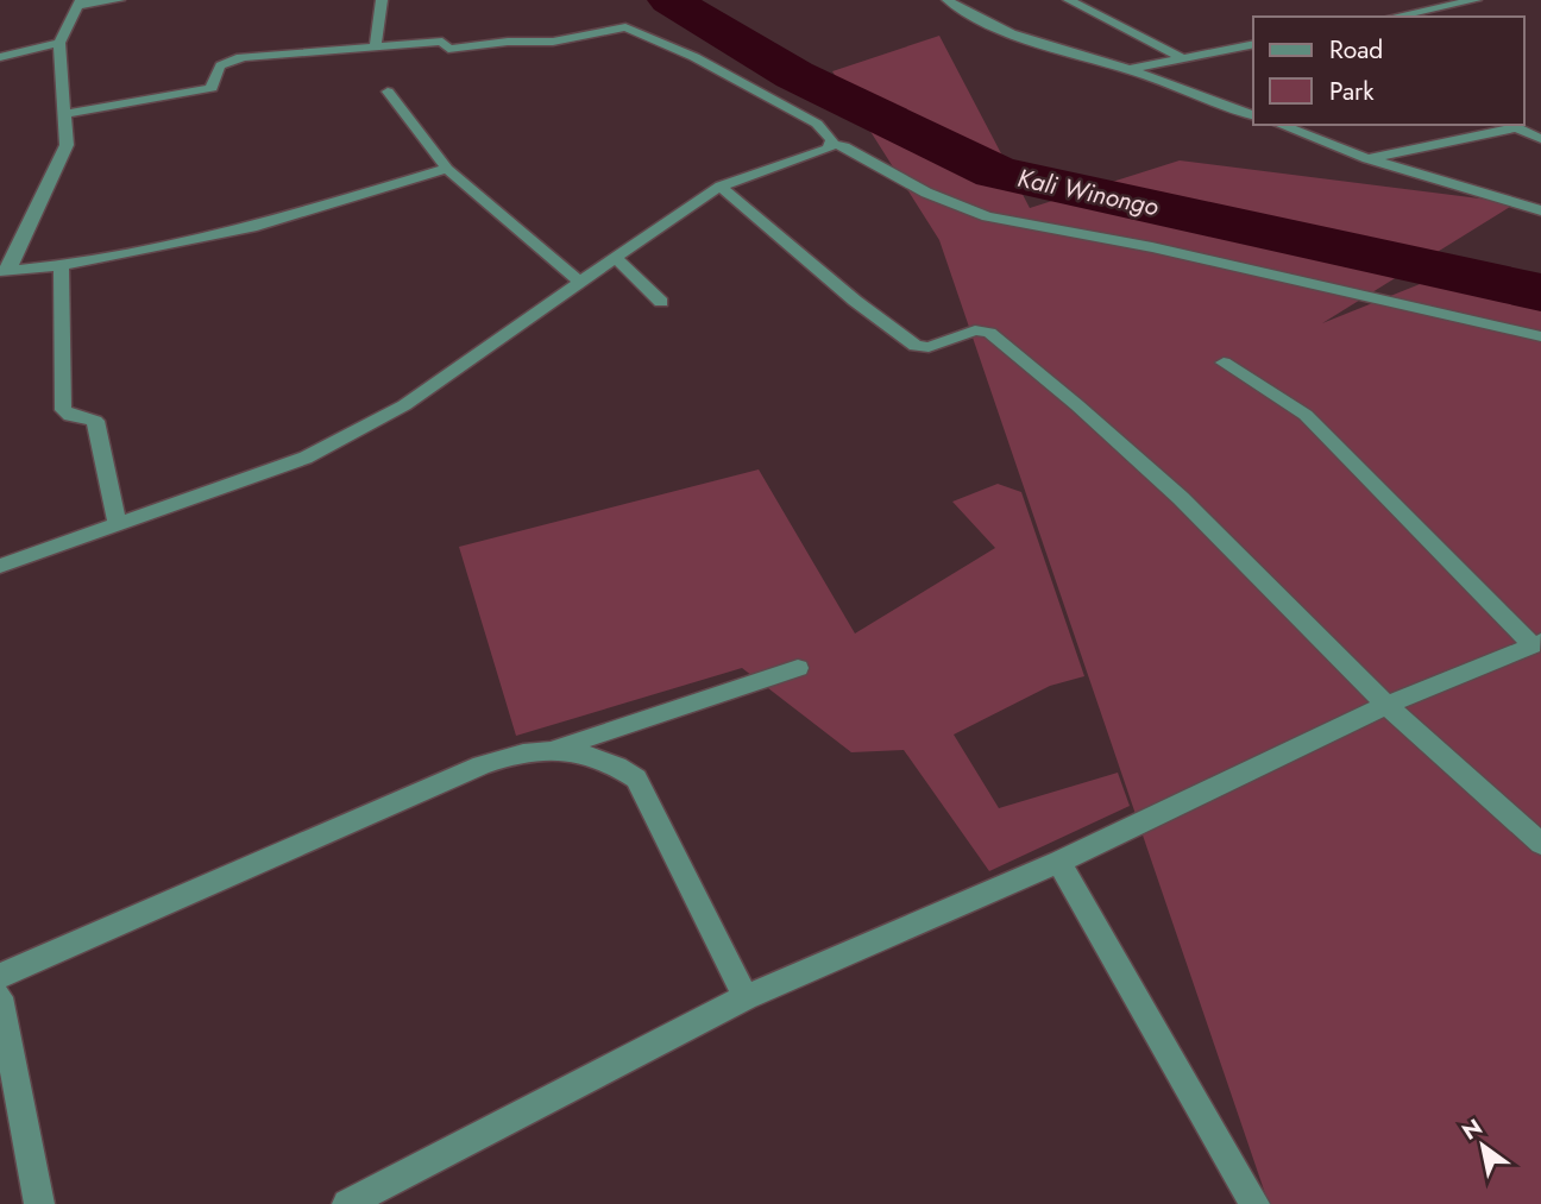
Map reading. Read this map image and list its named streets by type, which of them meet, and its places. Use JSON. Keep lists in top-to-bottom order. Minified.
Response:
{"water":["Kali Winongo"],"legend":["Road","Park"],"north":"top left"}
